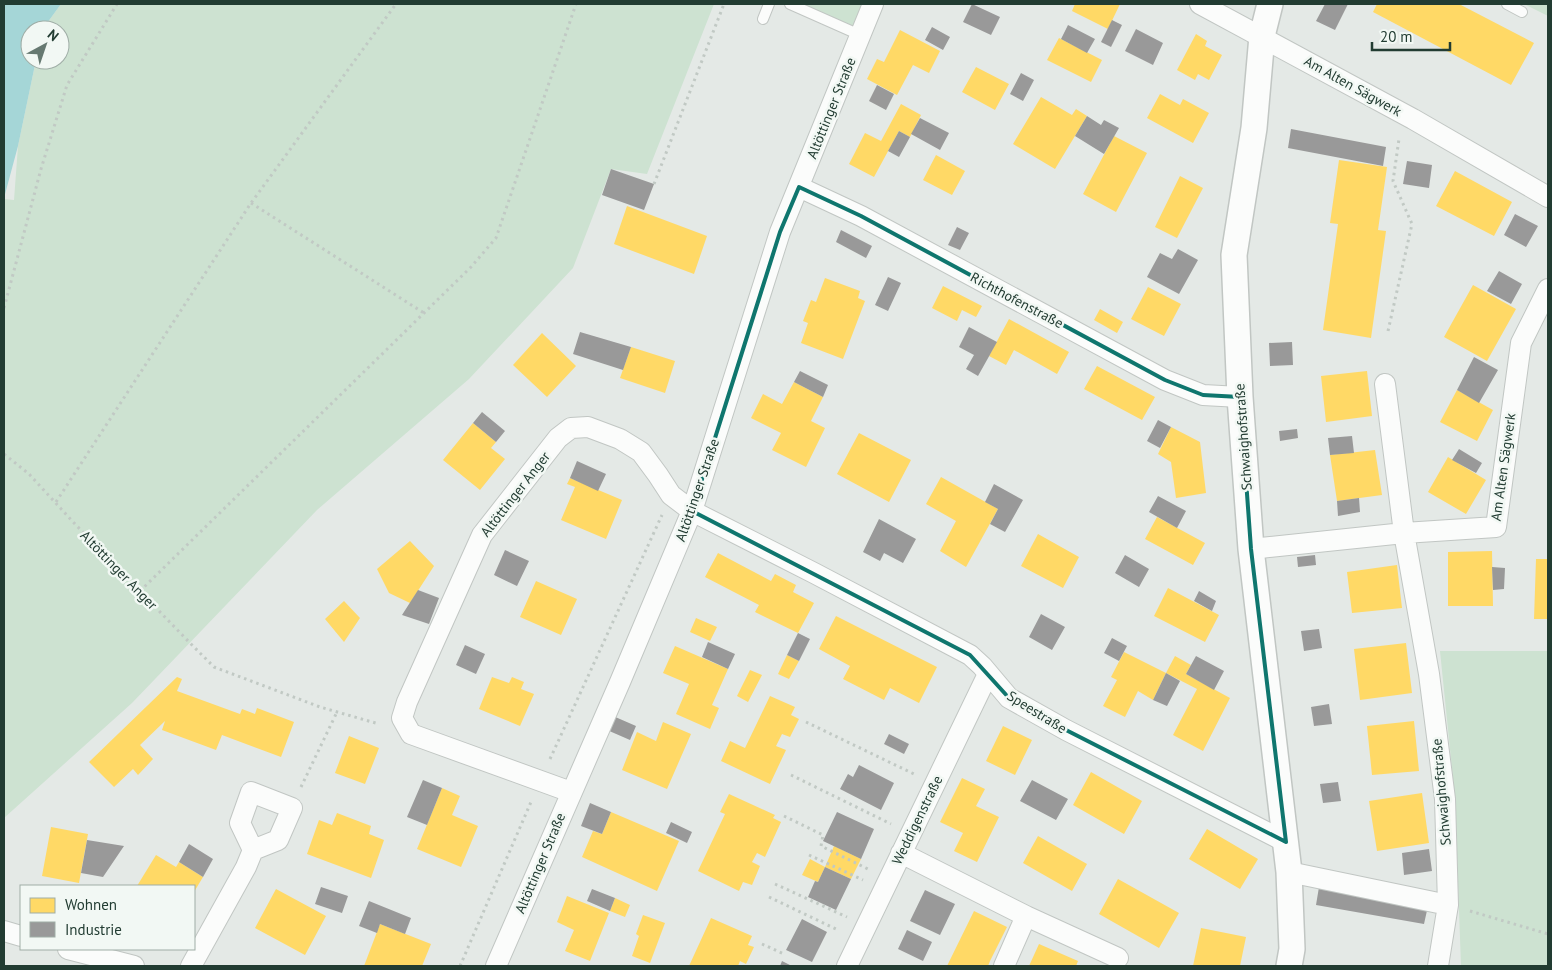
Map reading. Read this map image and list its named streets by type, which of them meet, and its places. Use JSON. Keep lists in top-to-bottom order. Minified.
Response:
{"streets":{"street":["Am Alten Sägwerk","Altöttinger Straße","Richthofenstraße","Schwaighofstraße","Altöttinger Anger","Speestraße","Weddigenstraße"]},"crossings":[["Am Alten Sägwerk","Schwaighofstraße"],["Altöttinger Straße","Richthofenstraße"],["Altöttinger Straße","Altöttinger Anger"],["Altöttinger Straße","Speestraße"],["Richthofenstraße","Schwaighofstraße"],["Schwaighofstraße","Speestraße"],["Altöttinger Anger","Speestraße"],["Speestraße","Weddigenstraße"]],"legend":["Wohnen","Industrie"],"scale_bar":"20 m","north":"top right"}
